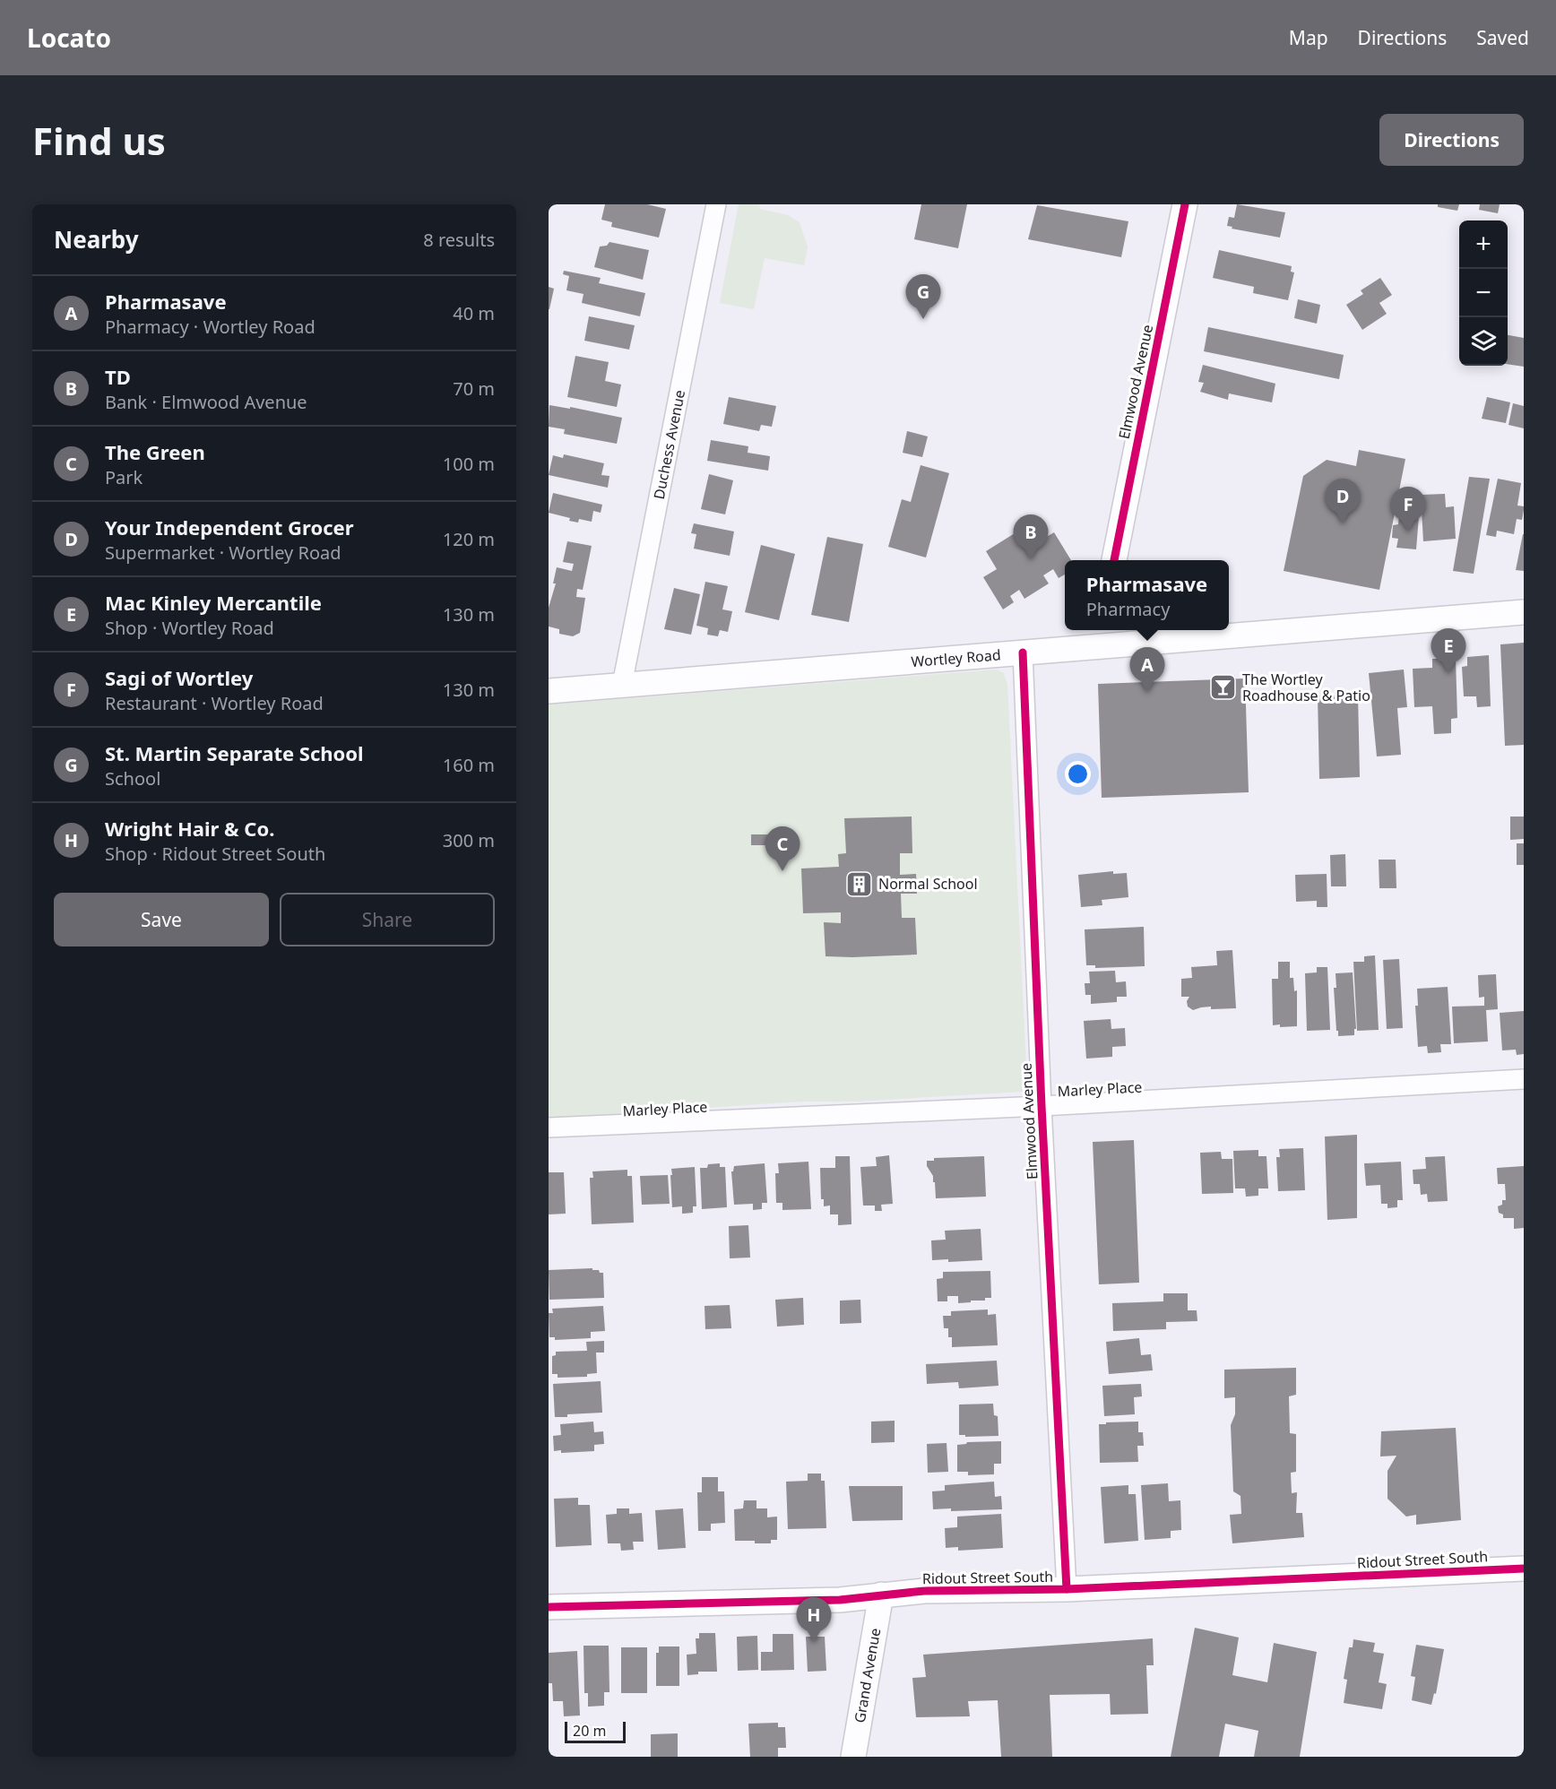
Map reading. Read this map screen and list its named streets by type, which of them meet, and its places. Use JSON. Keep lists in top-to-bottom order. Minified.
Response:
{"streets":{"street":["Elmwood Avenue","Duchess Avenue","Wortley Road","Marley Place","Ridout Street South","Grand Avenue"]},"crossings":[["Elmwood Avenue","Wortley Road"],["Elmwood Avenue","Marley Place"],["Elmwood Avenue","Ridout Street South"],["Duchess Avenue","Wortley Road"],["Ridout Street South","Grand Avenue"]],"places":{"bar":["The Wortley Roadhouse & Patio"],"building":["Normal School"]},"scale_bar":"20 m","page":{"header":"Locato","nav":["Map","Directions","Saved"],"buttons":["Directions",["Save","Share"]],"title":"Find us","heading":["Nearby","8 results"],"map_buttons":["+","−"],"list":[{"mark":"A","name":"Pharmasave","note":"Pharmacy · Wortley Road","value":"40 m"},{"mark":"B","name":"TD","note":"Bank · Elmwood Avenue","value":"70 m"},{"mark":"C","name":"The Green","note":"Park","value":"100 m"},{"mark":"D","name":"Your Independent Grocer","note":"Supermarket · Wortley Road","value":"120 m"},{"mark":"E","name":"Mac Kinley Mercantile","note":"Shop · Wortley Road","value":"130 m"},{"mark":"F","name":"Sagi of Wortley","note":"Restaurant · Wortley Road","value":"130 m"},{"mark":"G","name":"St. Martin Separate School","note":"School","value":"160 m"},{"mark":"H","name":"Wright Hair & Co.","note":"Shop · Ridout Street South","value":"300 m"}],"pins":["G","D","F","B","E","A","C","H"],"popup":["Pharmasave","Pharmacy"],"scale":"20 m"}}
